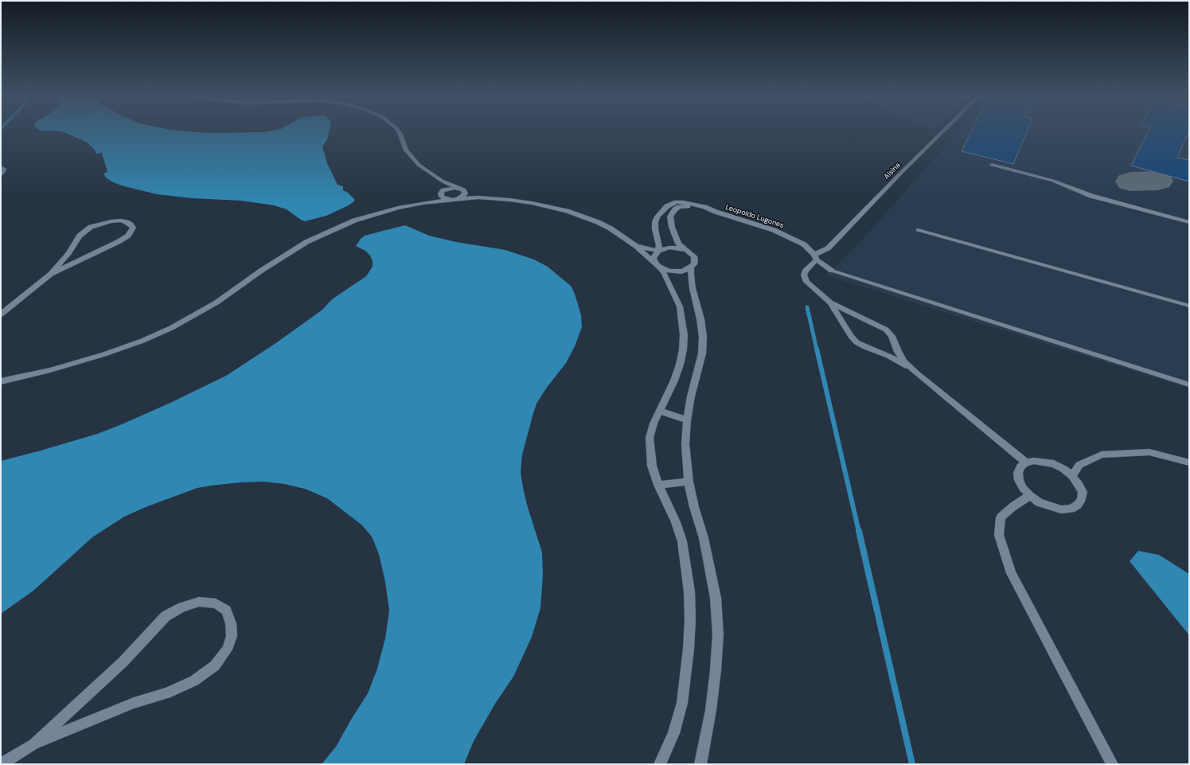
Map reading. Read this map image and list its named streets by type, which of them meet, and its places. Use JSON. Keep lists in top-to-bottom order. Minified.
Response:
{"streets":{"street":["Alsina","Leopoldo Lugones"]},"crossings":[["Alsina","Leopoldo Lugones"]]}
